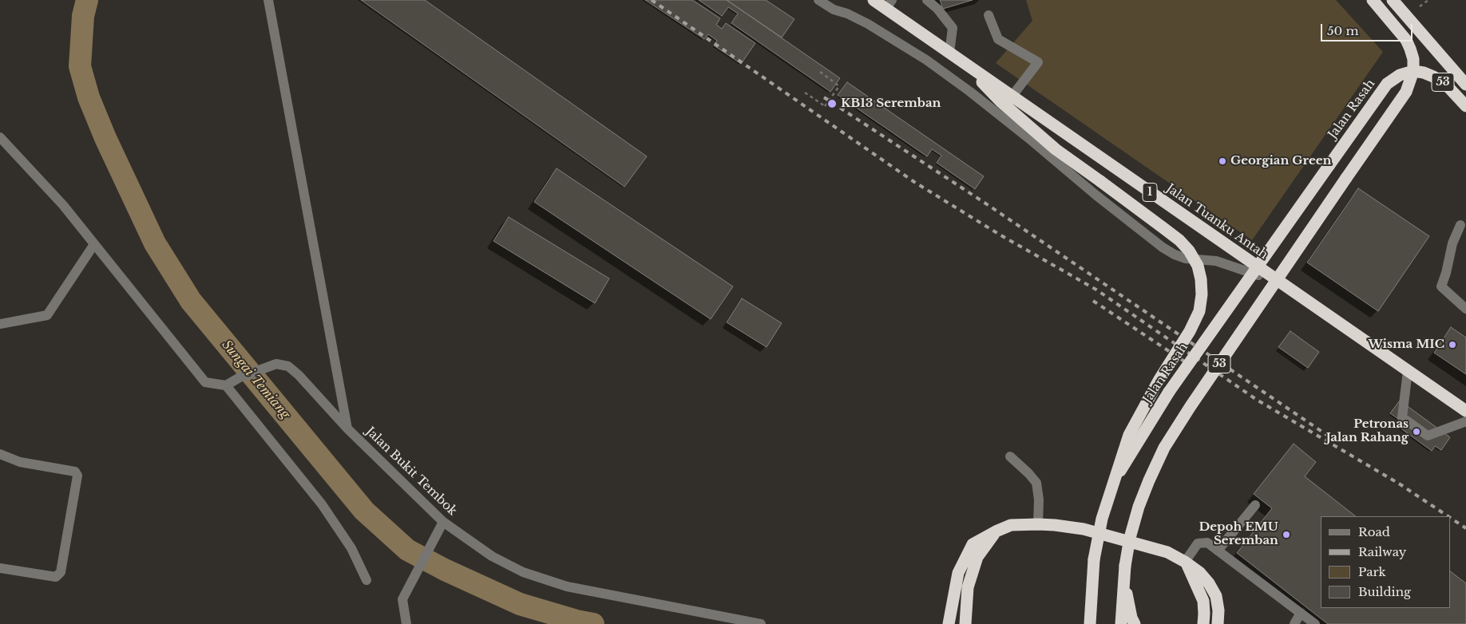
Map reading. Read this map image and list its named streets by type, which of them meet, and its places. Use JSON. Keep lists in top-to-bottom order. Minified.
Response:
{"streets":{"highway":["53","Jalan Rasah","1","Jalan Tuanku Antah"],"street":["Jalan Bukit Tembok"]},"crossings":[["53","Jalan Rasah"]],"water":["Sungai Temiang"],"places":["KB13 Seremban","Georgian Green","Wisma MIC","Petronas Jalan Rahang","Depoh EMU Seremban"],"legend":["Road","Railway","Park","Building"],"scale_bar":"50 m"}
